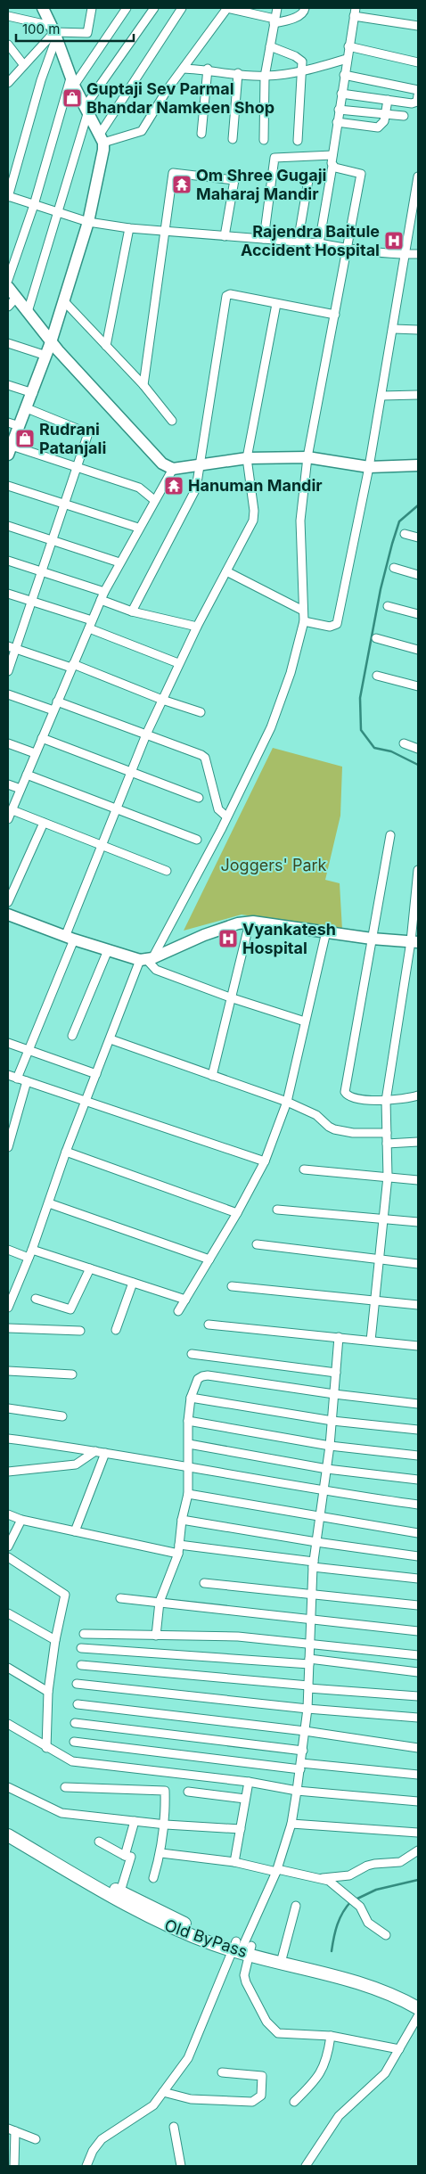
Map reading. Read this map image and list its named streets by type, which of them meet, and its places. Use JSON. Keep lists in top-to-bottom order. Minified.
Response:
{"streets":{"main road":["Old ByPass"]},"parks":["Joggers' Park"],"places":{"shop":["Guptaji Sev Parmal Bhandar Namkeen Shop","Rudrani Patanjali"],"temple":["Om Shree Gugaji Maharaj Mandir","Hanuman Mandir"],"hospital":["Rajendra Baitule Accident Hospital","Vyankatesh Hospital"]},"scale_bar":"100 m"}
